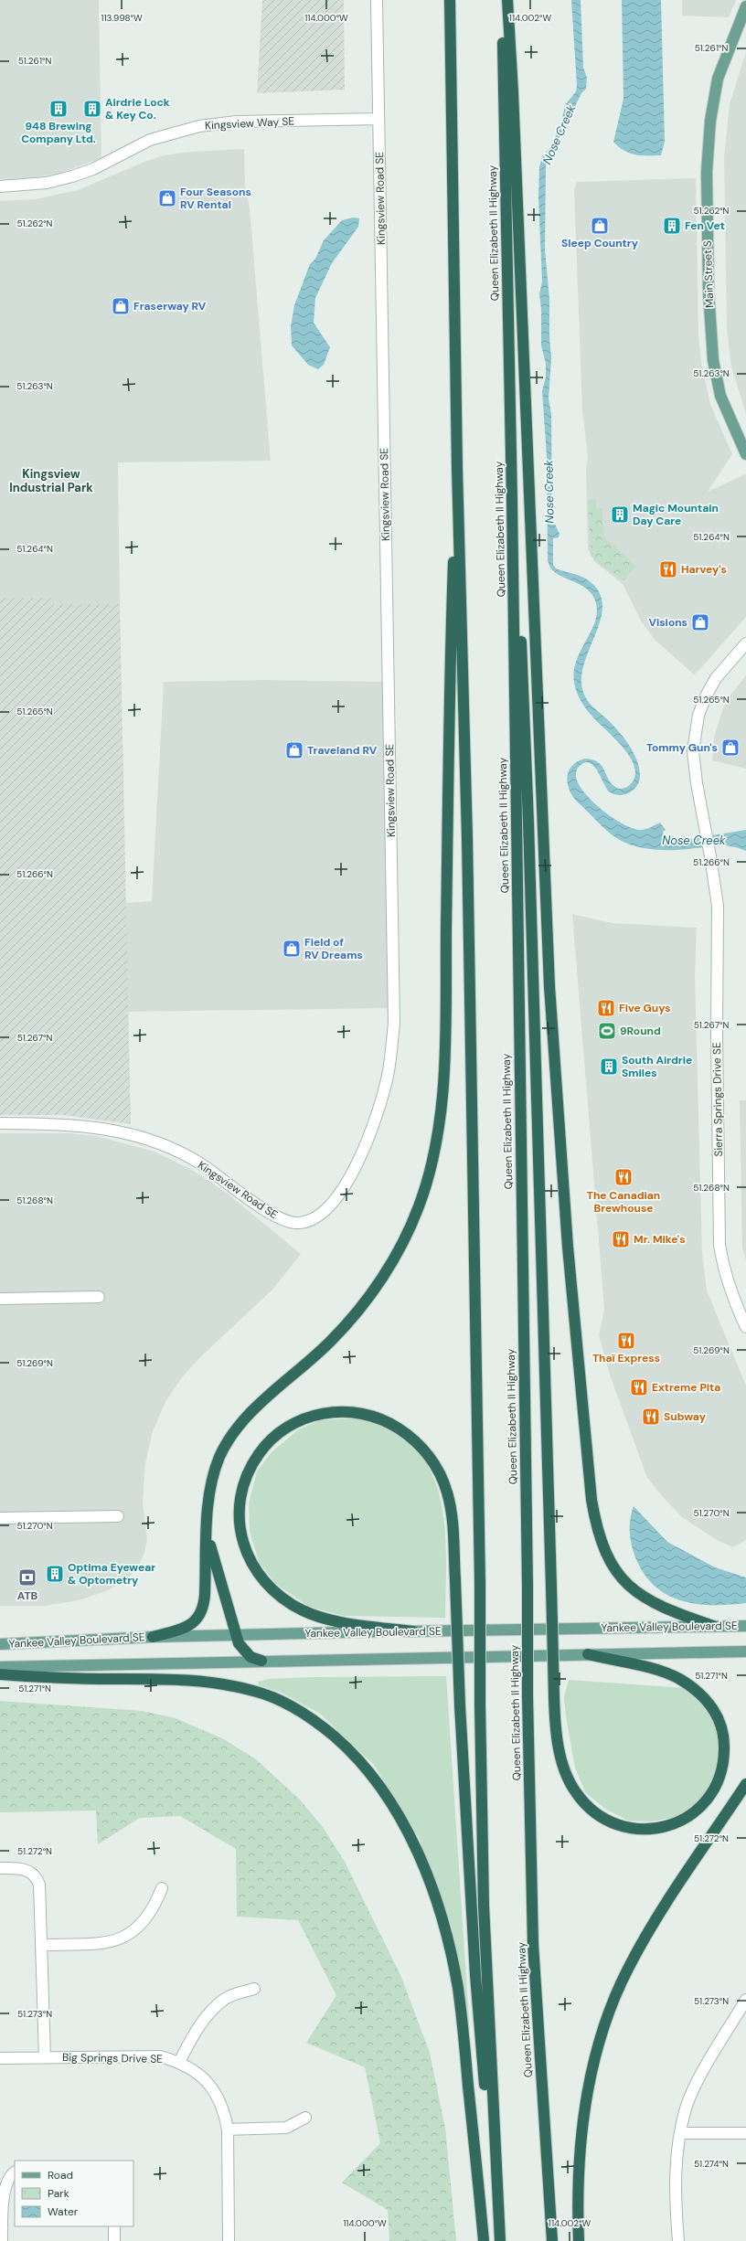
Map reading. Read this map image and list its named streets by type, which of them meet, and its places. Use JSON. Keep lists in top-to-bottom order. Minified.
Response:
{"streets":{"highway":["Queen Elizabeth II Highway"],"main road":["Main Street S","Yankee Valley Boulevard SE"],"street":["Kingsview Way SE","Kingsview Road SE","Sierra Springs Drive SE","Big Springs Drive SE"]},"crossings":[["Kingsview Way SE","Kingsview Road SE"]],"districts":["Kingsview Industrial Park"],"water":["Nose Creek"],"places":{"building":["948 Brewing Company Ltd.","Airdrie Lock & Key Co.","Fen Vet","Magic Mountain Day Care","South Airdrie Smiles","Optima Eyewear & Optometry"],"shop":["Four Seasons RV Rental","Sleep Country","Fraserway RV","Visions","Tommy Gun's","Traveland RV","Field of RV Dreams"],"restaurant":["Harvey's","Five Guys","The Canadian Brewhouse","Mr. Mike's","Thaï Express","Extreme Pita","Subway"],"sports":["9Round"],"bank":["ATB"]},"legend":["Road","Park","Water"],"coordinates":["113.998°W","114.000°W","114.002°W","51.261°N","51.262°N","51.263°N","51.264°N","51.265°N","51.266°N","51.267°N","51.268°N","51.269°N","51.270°N","51.271°N","51.272°N","51.273°N","51.274°N"]}
